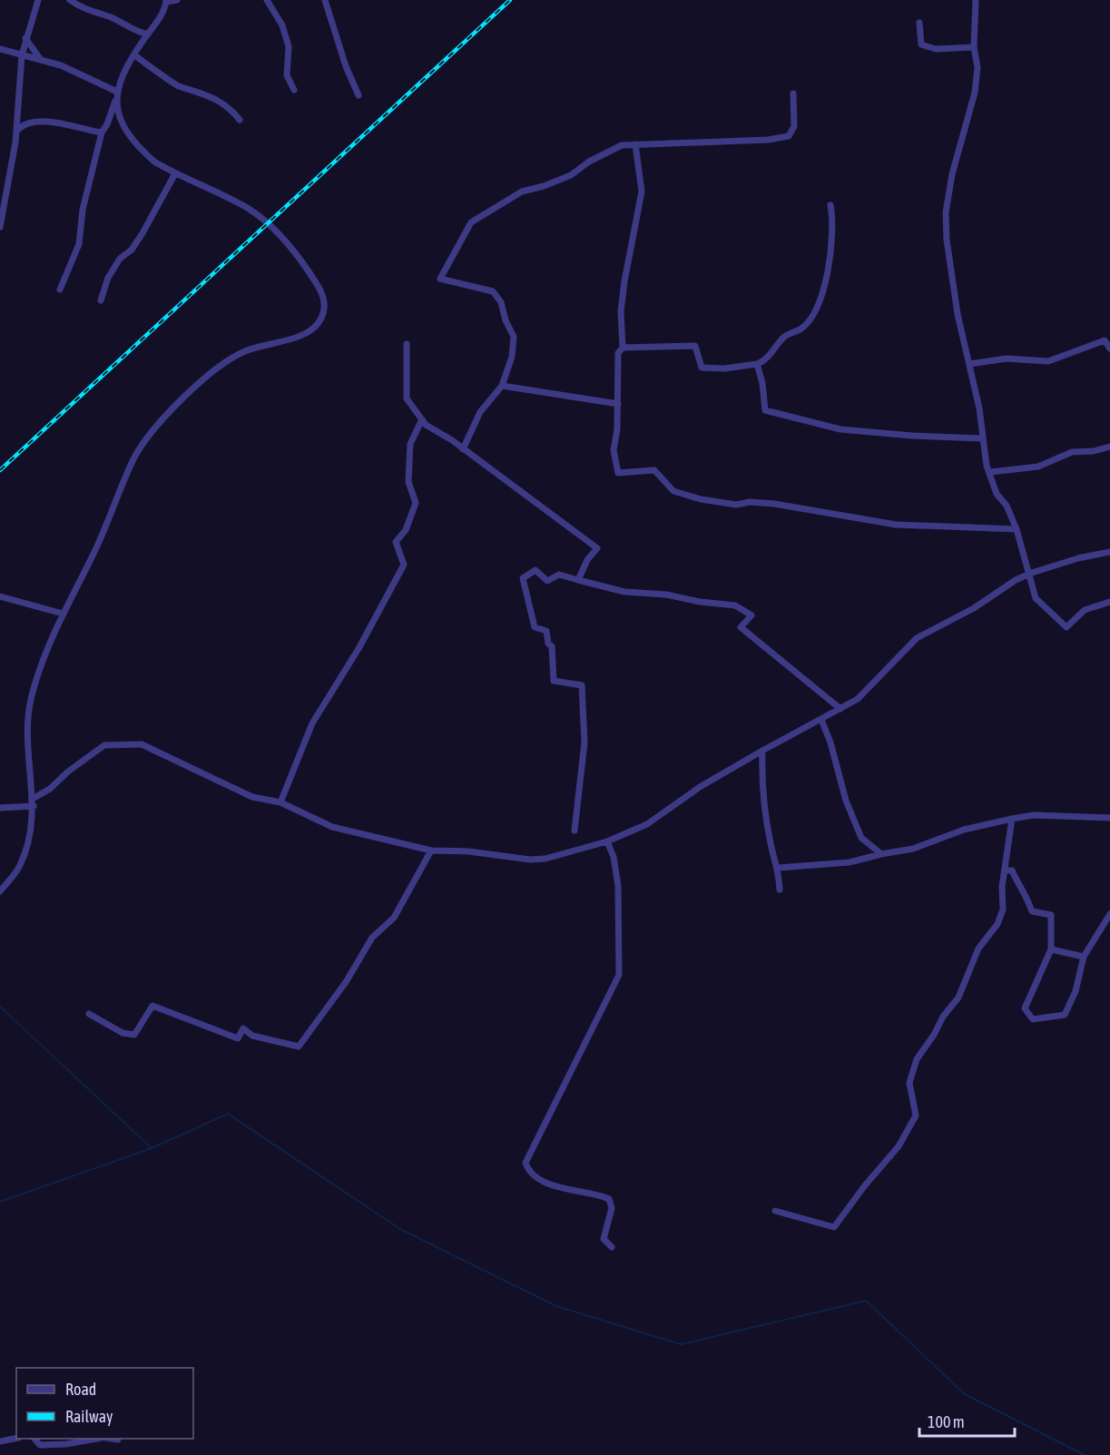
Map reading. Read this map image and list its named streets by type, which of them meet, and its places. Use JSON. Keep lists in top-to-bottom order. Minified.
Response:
{"legend":["Road","Railway"],"scale_bar":"100 m"}
